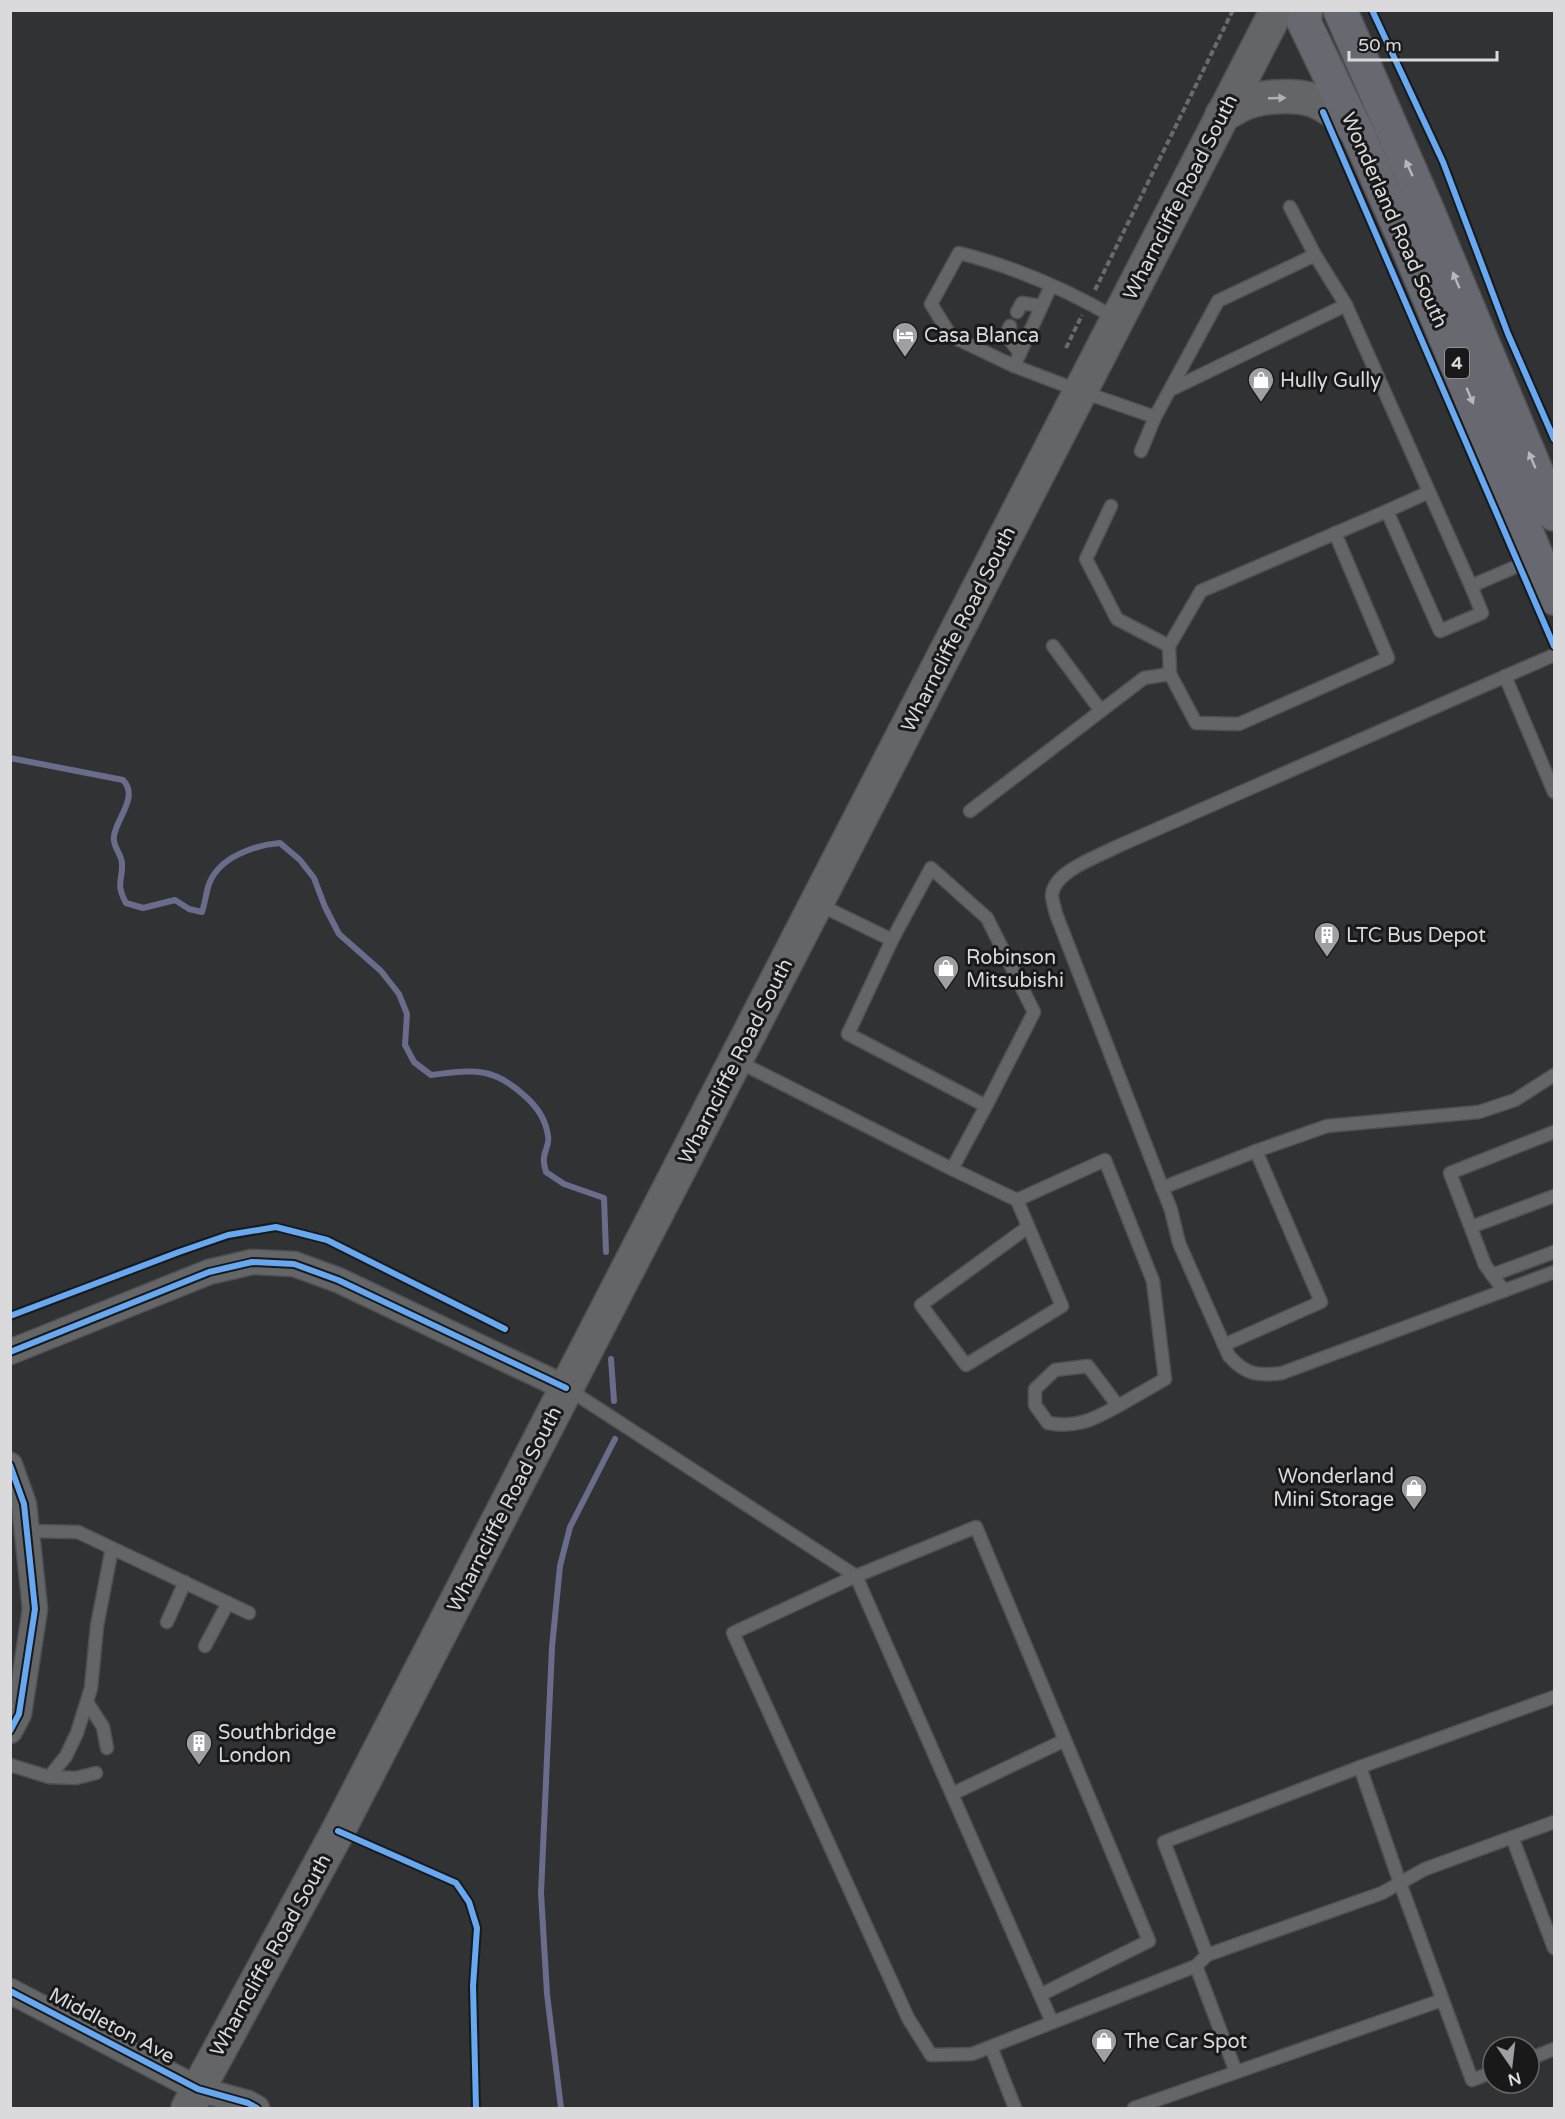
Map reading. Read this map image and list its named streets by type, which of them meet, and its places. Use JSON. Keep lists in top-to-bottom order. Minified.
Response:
{"streets":{"main road":["Wharncliffe Road South","Wonderland Road South","4"],"street":["Middleton Ave"]},"crossings":[["Wharncliffe Road South","Middleton Ave"]],"places":{"hotel":["Casa Blanca"],"shop":["Hully Gully","Robinson Mitsubishi","Wonderland Mini Storage","The Car Spot"],"building":["LTC Bus Depot","Southbridge London"]},"scale_bar":"50 m","north":"bottom"}
